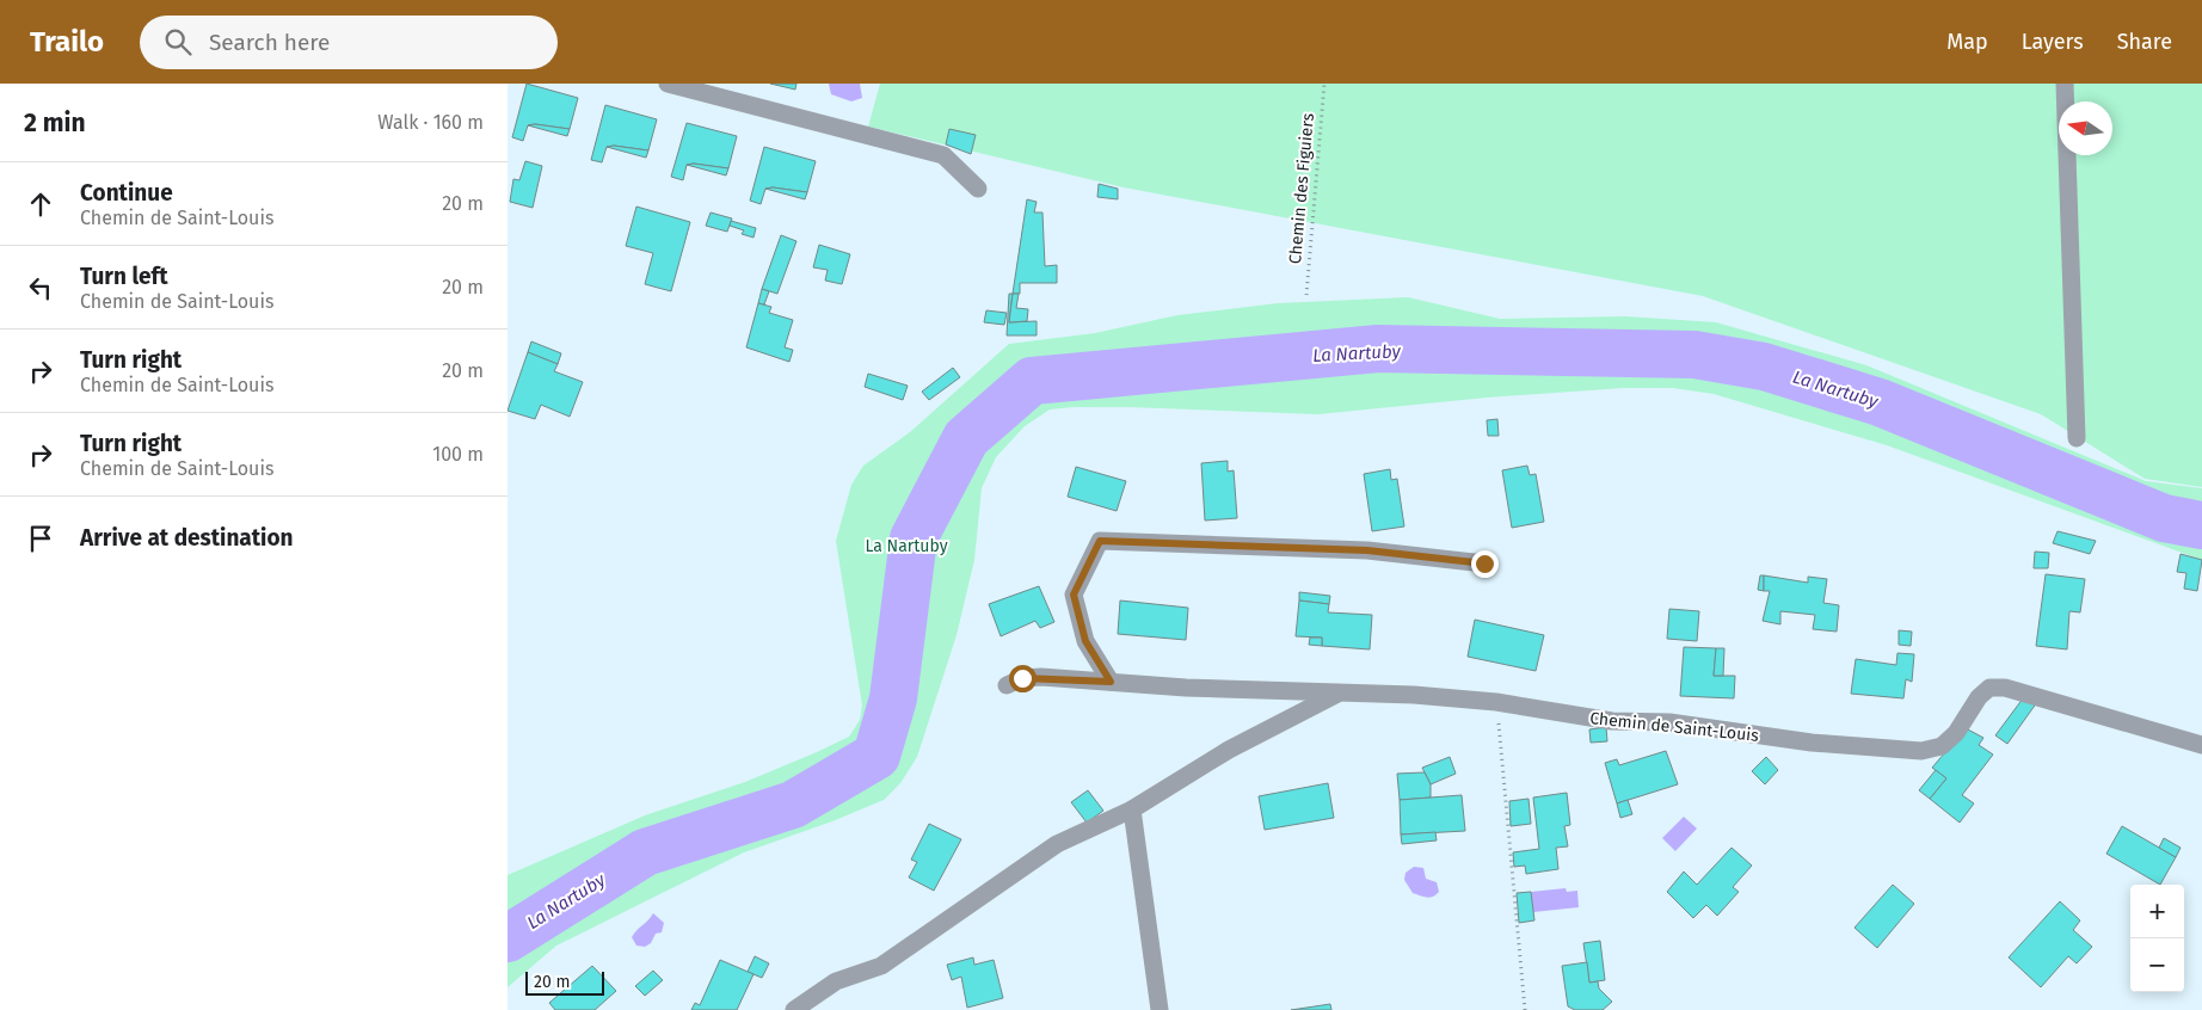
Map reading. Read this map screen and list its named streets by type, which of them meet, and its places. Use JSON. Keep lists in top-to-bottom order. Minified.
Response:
{"streets":{"street":["Chemin de Saint-Louis"],"path":["Chemin des Figuiers"]},"water":["La Nartuby"],"parks":["La Nartuby"],"scale_bar":"20 m","north":"left","page":{"header":"Trailo","search":"Search here","nav":["Map","Layers","Share"],"heading":["2 min","Walk · 160 m"],"list":[["Continue","Chemin de Saint-Louis","20 m"],["Turn left","Chemin de Saint-Louis","20 m"],["Turn right","Chemin de Saint-Louis","20 m"],["Turn right","Chemin de Saint-Louis","100 m"],"Arrive at destination"],"map_buttons":["+","−"],"scale":"20 m"}}
